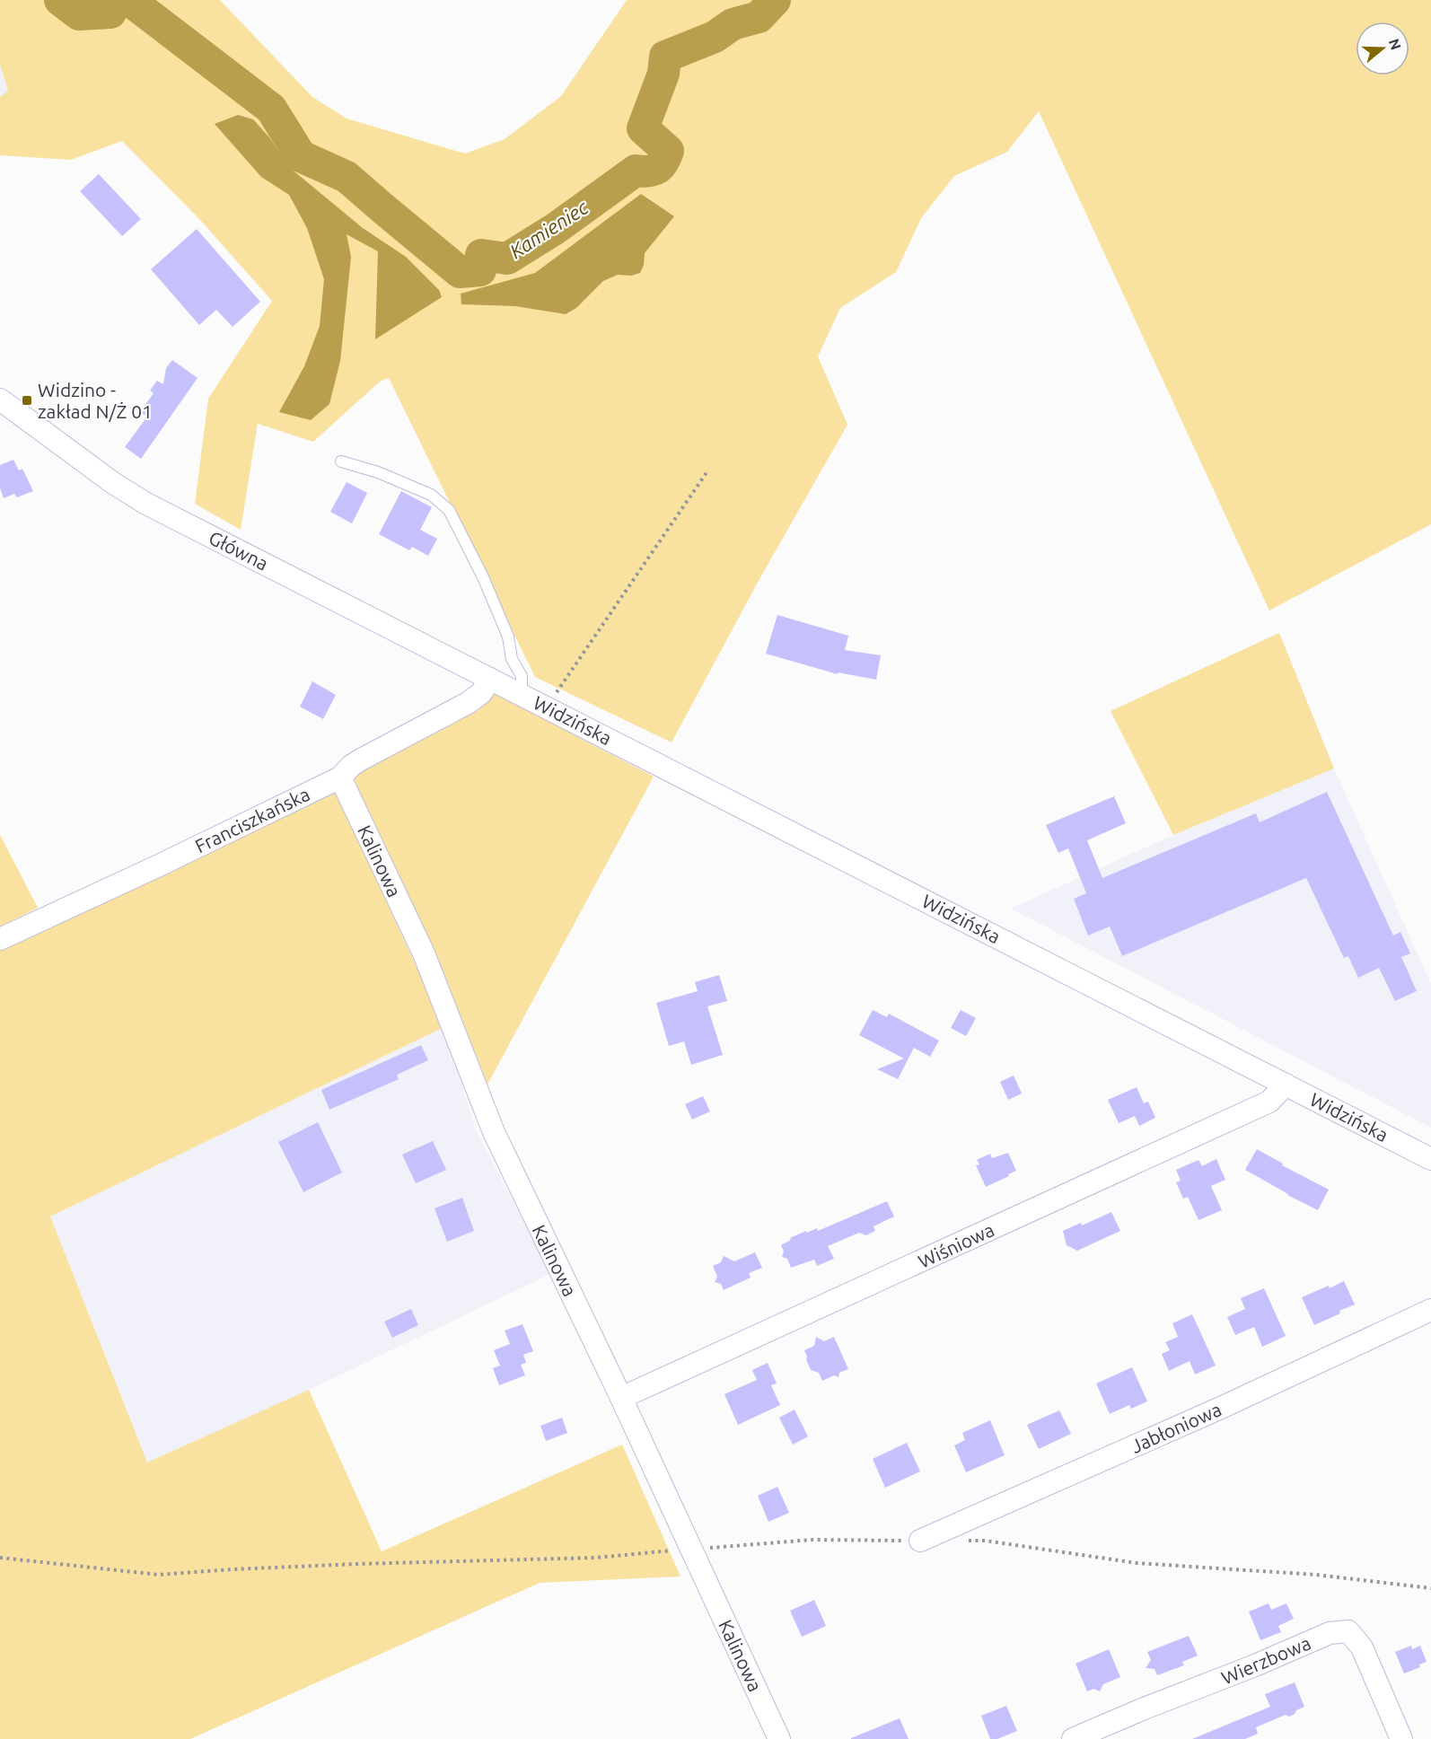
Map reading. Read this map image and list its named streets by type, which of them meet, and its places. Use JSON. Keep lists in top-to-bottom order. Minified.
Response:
{"streets":{"street":["Główna","Widzińska","Franciszkańska","Kalinowa","Wiśniowa","Jabłoniowa","Wierzbowa"]},"crossings":[["Główna","Widzińska"],["Główna","Franciszkańska"],["Widzińska","Franciszkańska"],["Widzińska","Wiśniowa"],["Franciszkańska","Kalinowa"],["Kalinowa","Wiśniowa"]],"water":["Kamieniec"],"places":{"transit":["Widzino - zakład N/Ż 01"]},"north":"right"}
